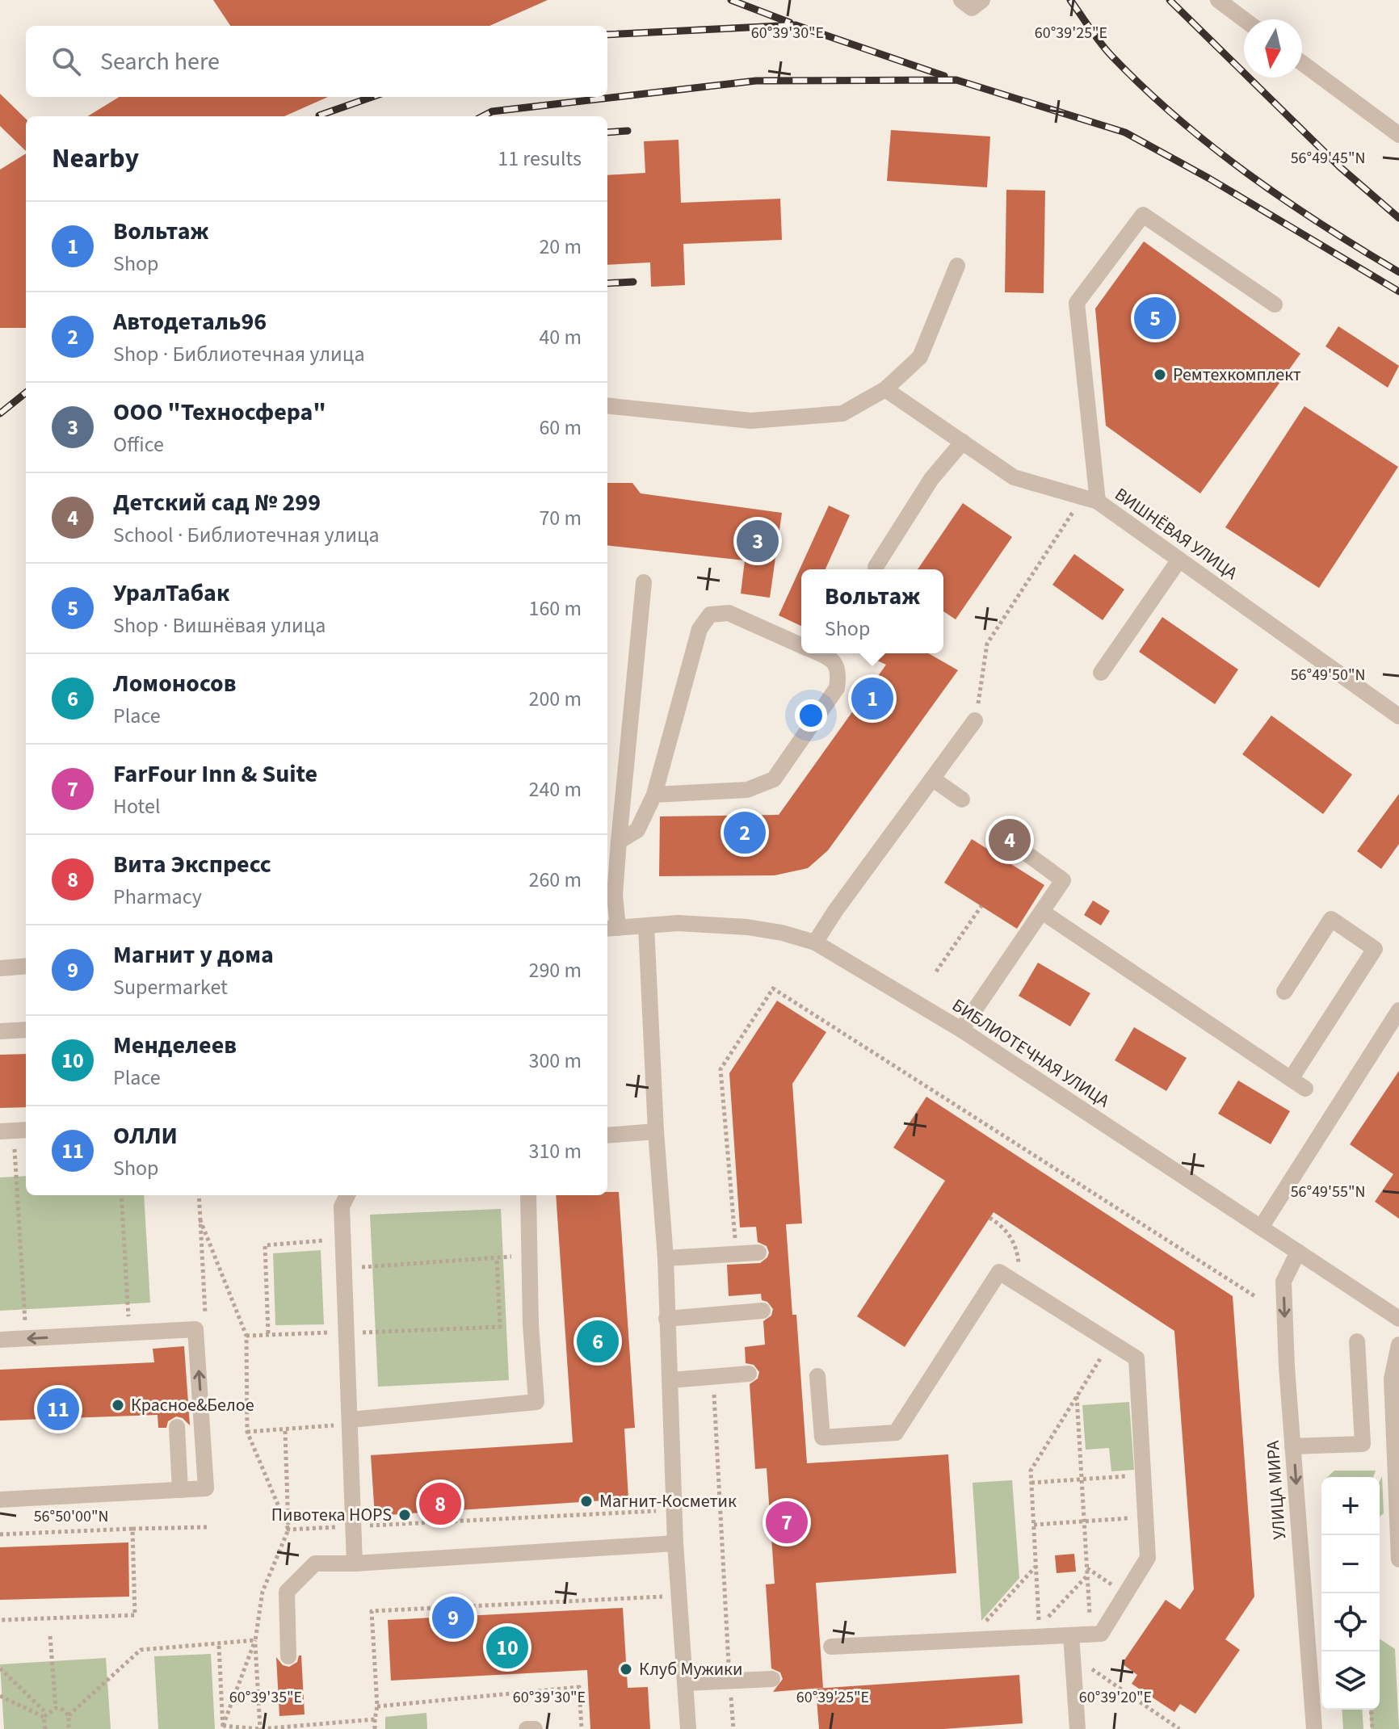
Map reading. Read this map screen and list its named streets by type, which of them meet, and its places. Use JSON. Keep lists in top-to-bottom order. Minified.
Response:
{"streets":{"street":["ВИШНЁВАЯ УЛИЦА","БИБЛИОТЕЧНАЯ УЛИЦА","УЛИЦА МИРА"]},"crossings":[["БИБЛИОТЕЧНАЯ УЛИЦА","УЛИЦА МИРА"]],"places":["Ремтехкомплект","Красное&Белое","Магнит-Косметик","Пивотека HOPS","Клуб Мужики"],"north":"bottom","page":{"search":"Search here","heading":["Nearby","11 results"],"list":[{"mark":"1","name":"Вольтаж","note":"Shop","value":"20 m"},{"mark":"2","name":"Автодеталь96","note":"Shop · Библиотечная улица","value":"40 m"},{"mark":"3","name":"ООО \"Техносфера\"","note":"Office","value":"60 m"},{"mark":"4","name":"Детский сад № 299","note":"School · Библиотечная улица","value":"70 m"},{"mark":"5","name":"УралТабак","note":"Shop · Вишнёвая улица","value":"160 m"},{"mark":"6","name":"Ломоносов","note":"Place","value":"200 m"},{"mark":"7","name":"FarFour Inn & Suite","note":"Hotel","value":"240 m"},{"mark":"8","name":"Вита Экспресс","note":"Pharmacy","value":"260 m"},{"mark":"9","name":"Магнит у дома","note":"Supermarket","value":"290 m"},{"mark":"10","name":"Менделеев","note":"Place","value":"300 m"},{"mark":"11","name":"ОЛЛИ","note":"Shop","value":"310 m"}],"pins":["5","3","1","2","4","6","11","8","7","9","10"],"popup":["Вольтаж","Shop"],"map_buttons":["+","−"]},"coordinates":["60°39'30\"E","60°39'25\"E","56°49'45\"N","56°49'50\"N","56°49'55\"N","56°50'00\"N","60°39'35\"E","60°39'20\"E"]}
